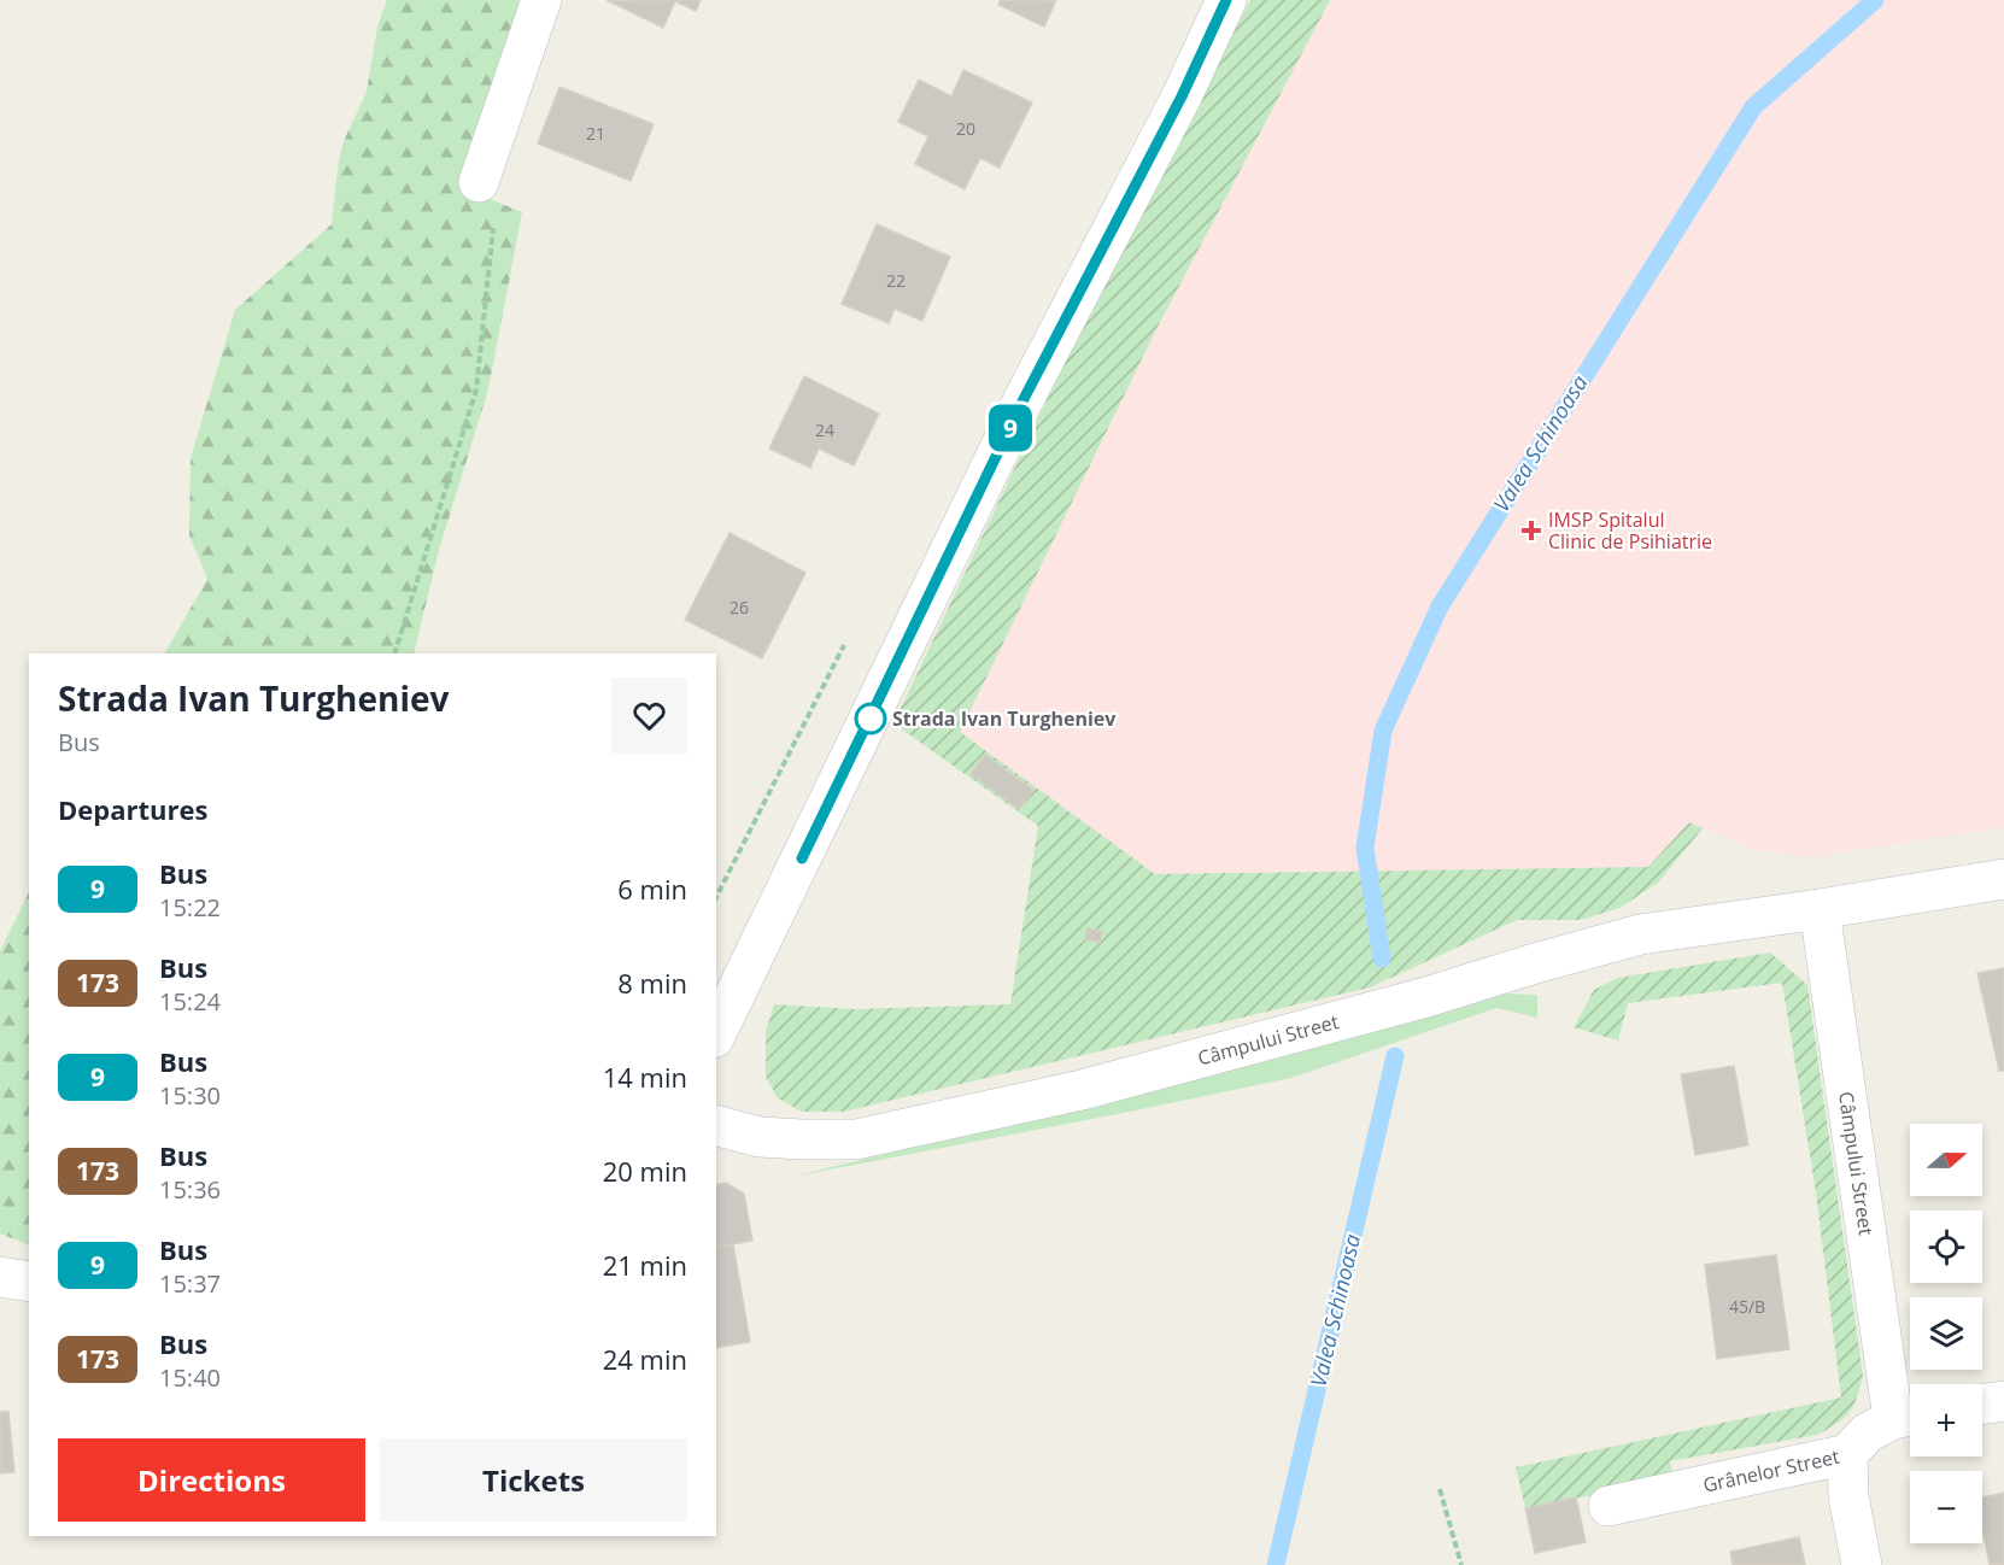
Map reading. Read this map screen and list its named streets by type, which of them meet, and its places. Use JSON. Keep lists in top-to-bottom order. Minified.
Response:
{"streets":{"street":["Câmpului Street","Grânelor Street"]},"crossings":[["Câmpului Street","Grânelor Street"]],"water":["Valea Schinoasa"],"places":{"health":["IMSP Spitalul Clinic de Psihiatrie"],"other":["Strada Ivan Turgheniev"]},"lines":["bus line 9"],"house_numbers":["20","21","22","24","26","45/B"],"north":"right","page":{"on_map":"9","heading":[["Strada Ivan Turgheniev","Bus"],"Departures"],"list":[{"mark":"9","name":"Bus","note":"15:22","value":"6 min"},{"mark":"173","name":"Bus","note":"15:24","value":"8 min"},{"mark":"9","name":"Bus","note":"15:30","value":"14 min"},{"mark":"173","name":"Bus","note":"15:36","value":"20 min"},{"mark":"9","name":"Bus","note":"15:37","value":"21 min"},{"mark":"173","name":"Bus","note":"15:40","value":"24 min"}],"map_buttons":["+","−"],"buttons":["Directions","Tickets"]}}
